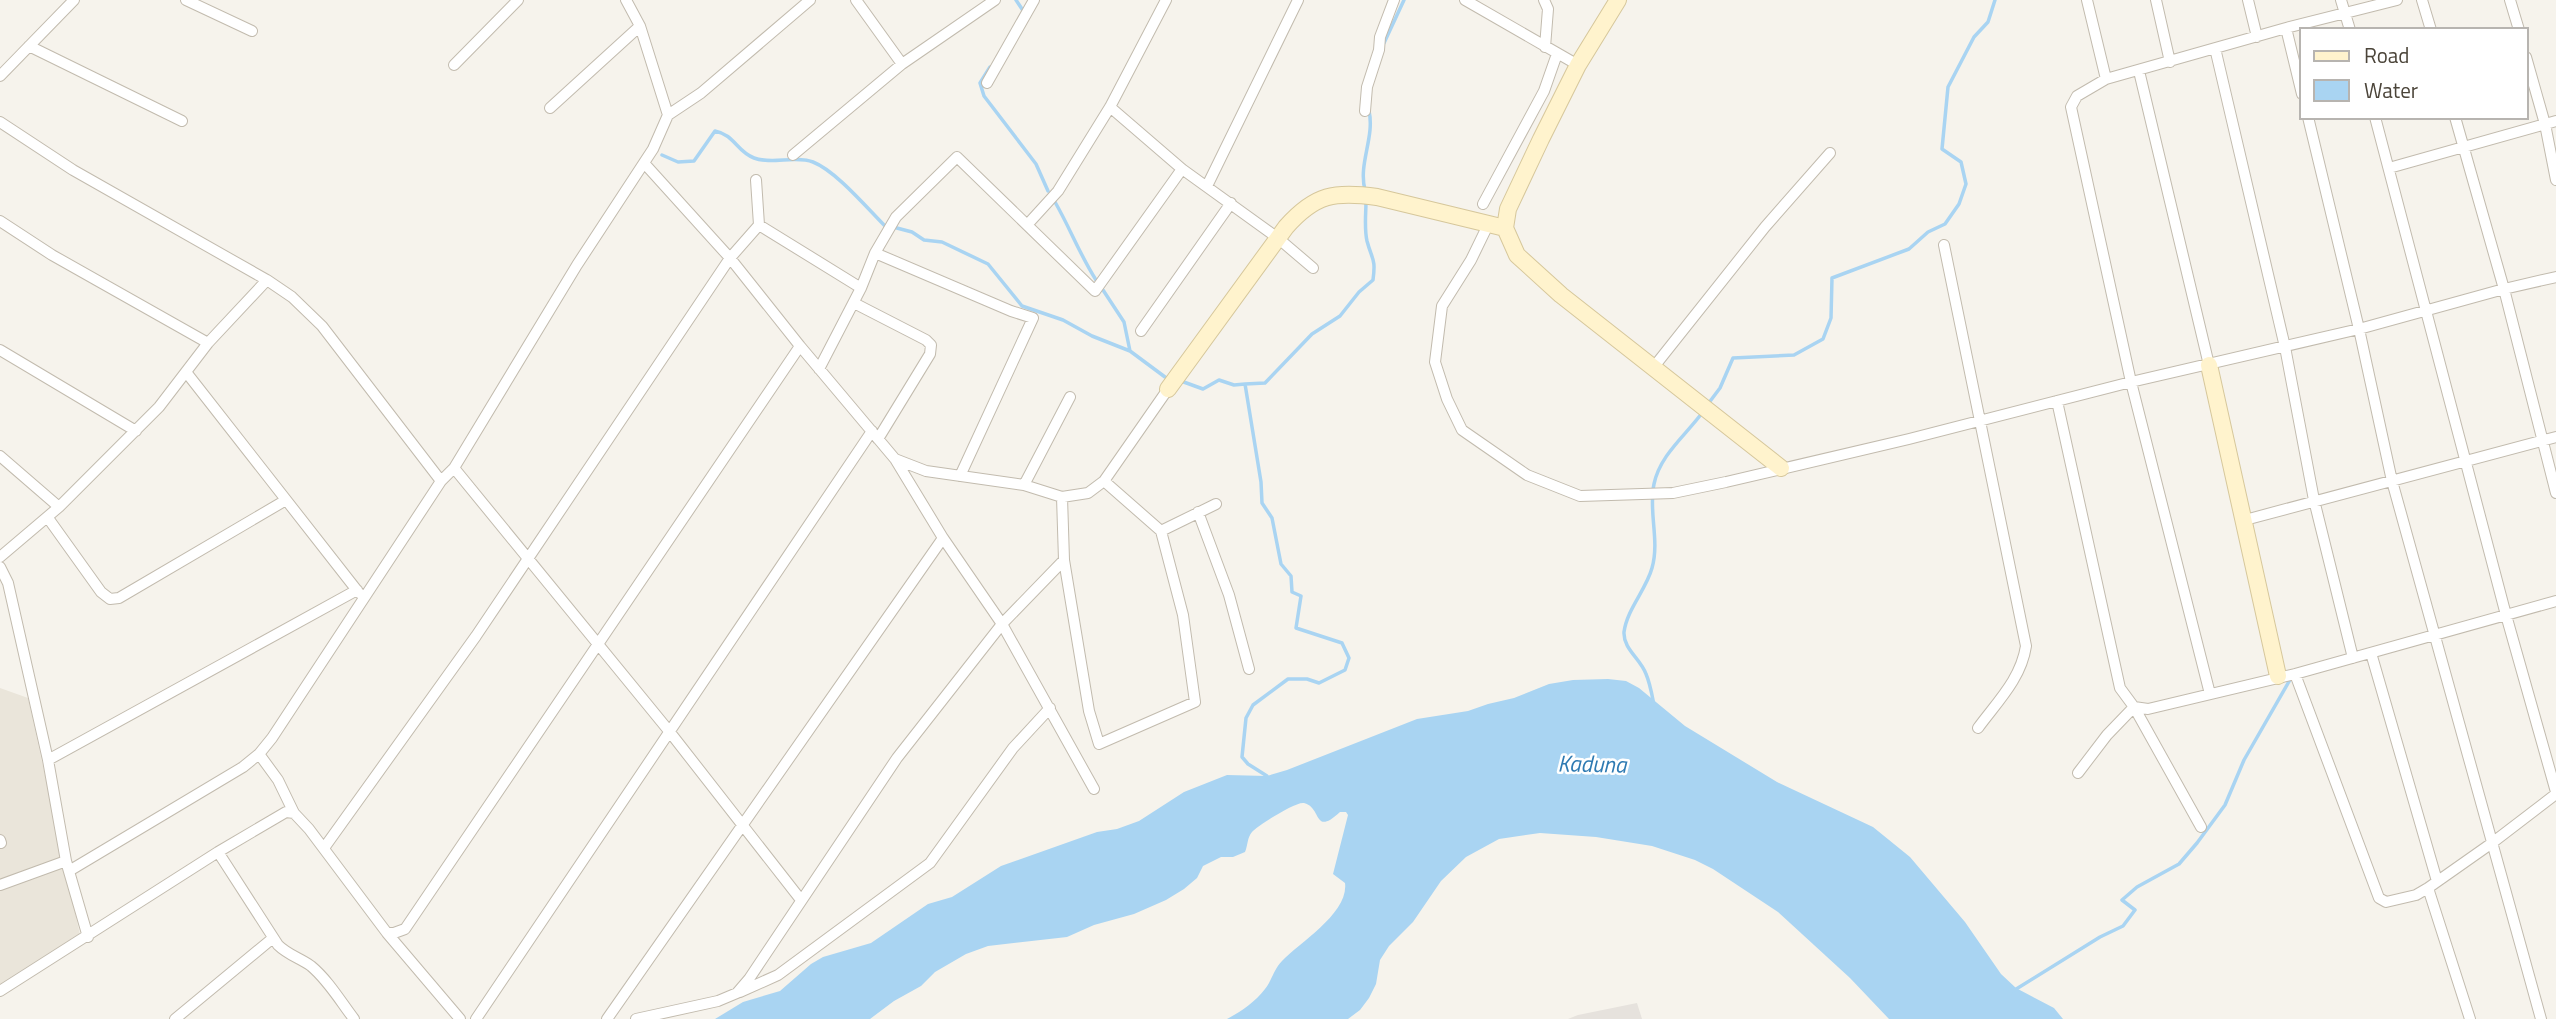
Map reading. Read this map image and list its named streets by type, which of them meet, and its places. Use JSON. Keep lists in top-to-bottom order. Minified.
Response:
{"water":["Kaduna"],"legend":["Road","Water"]}
